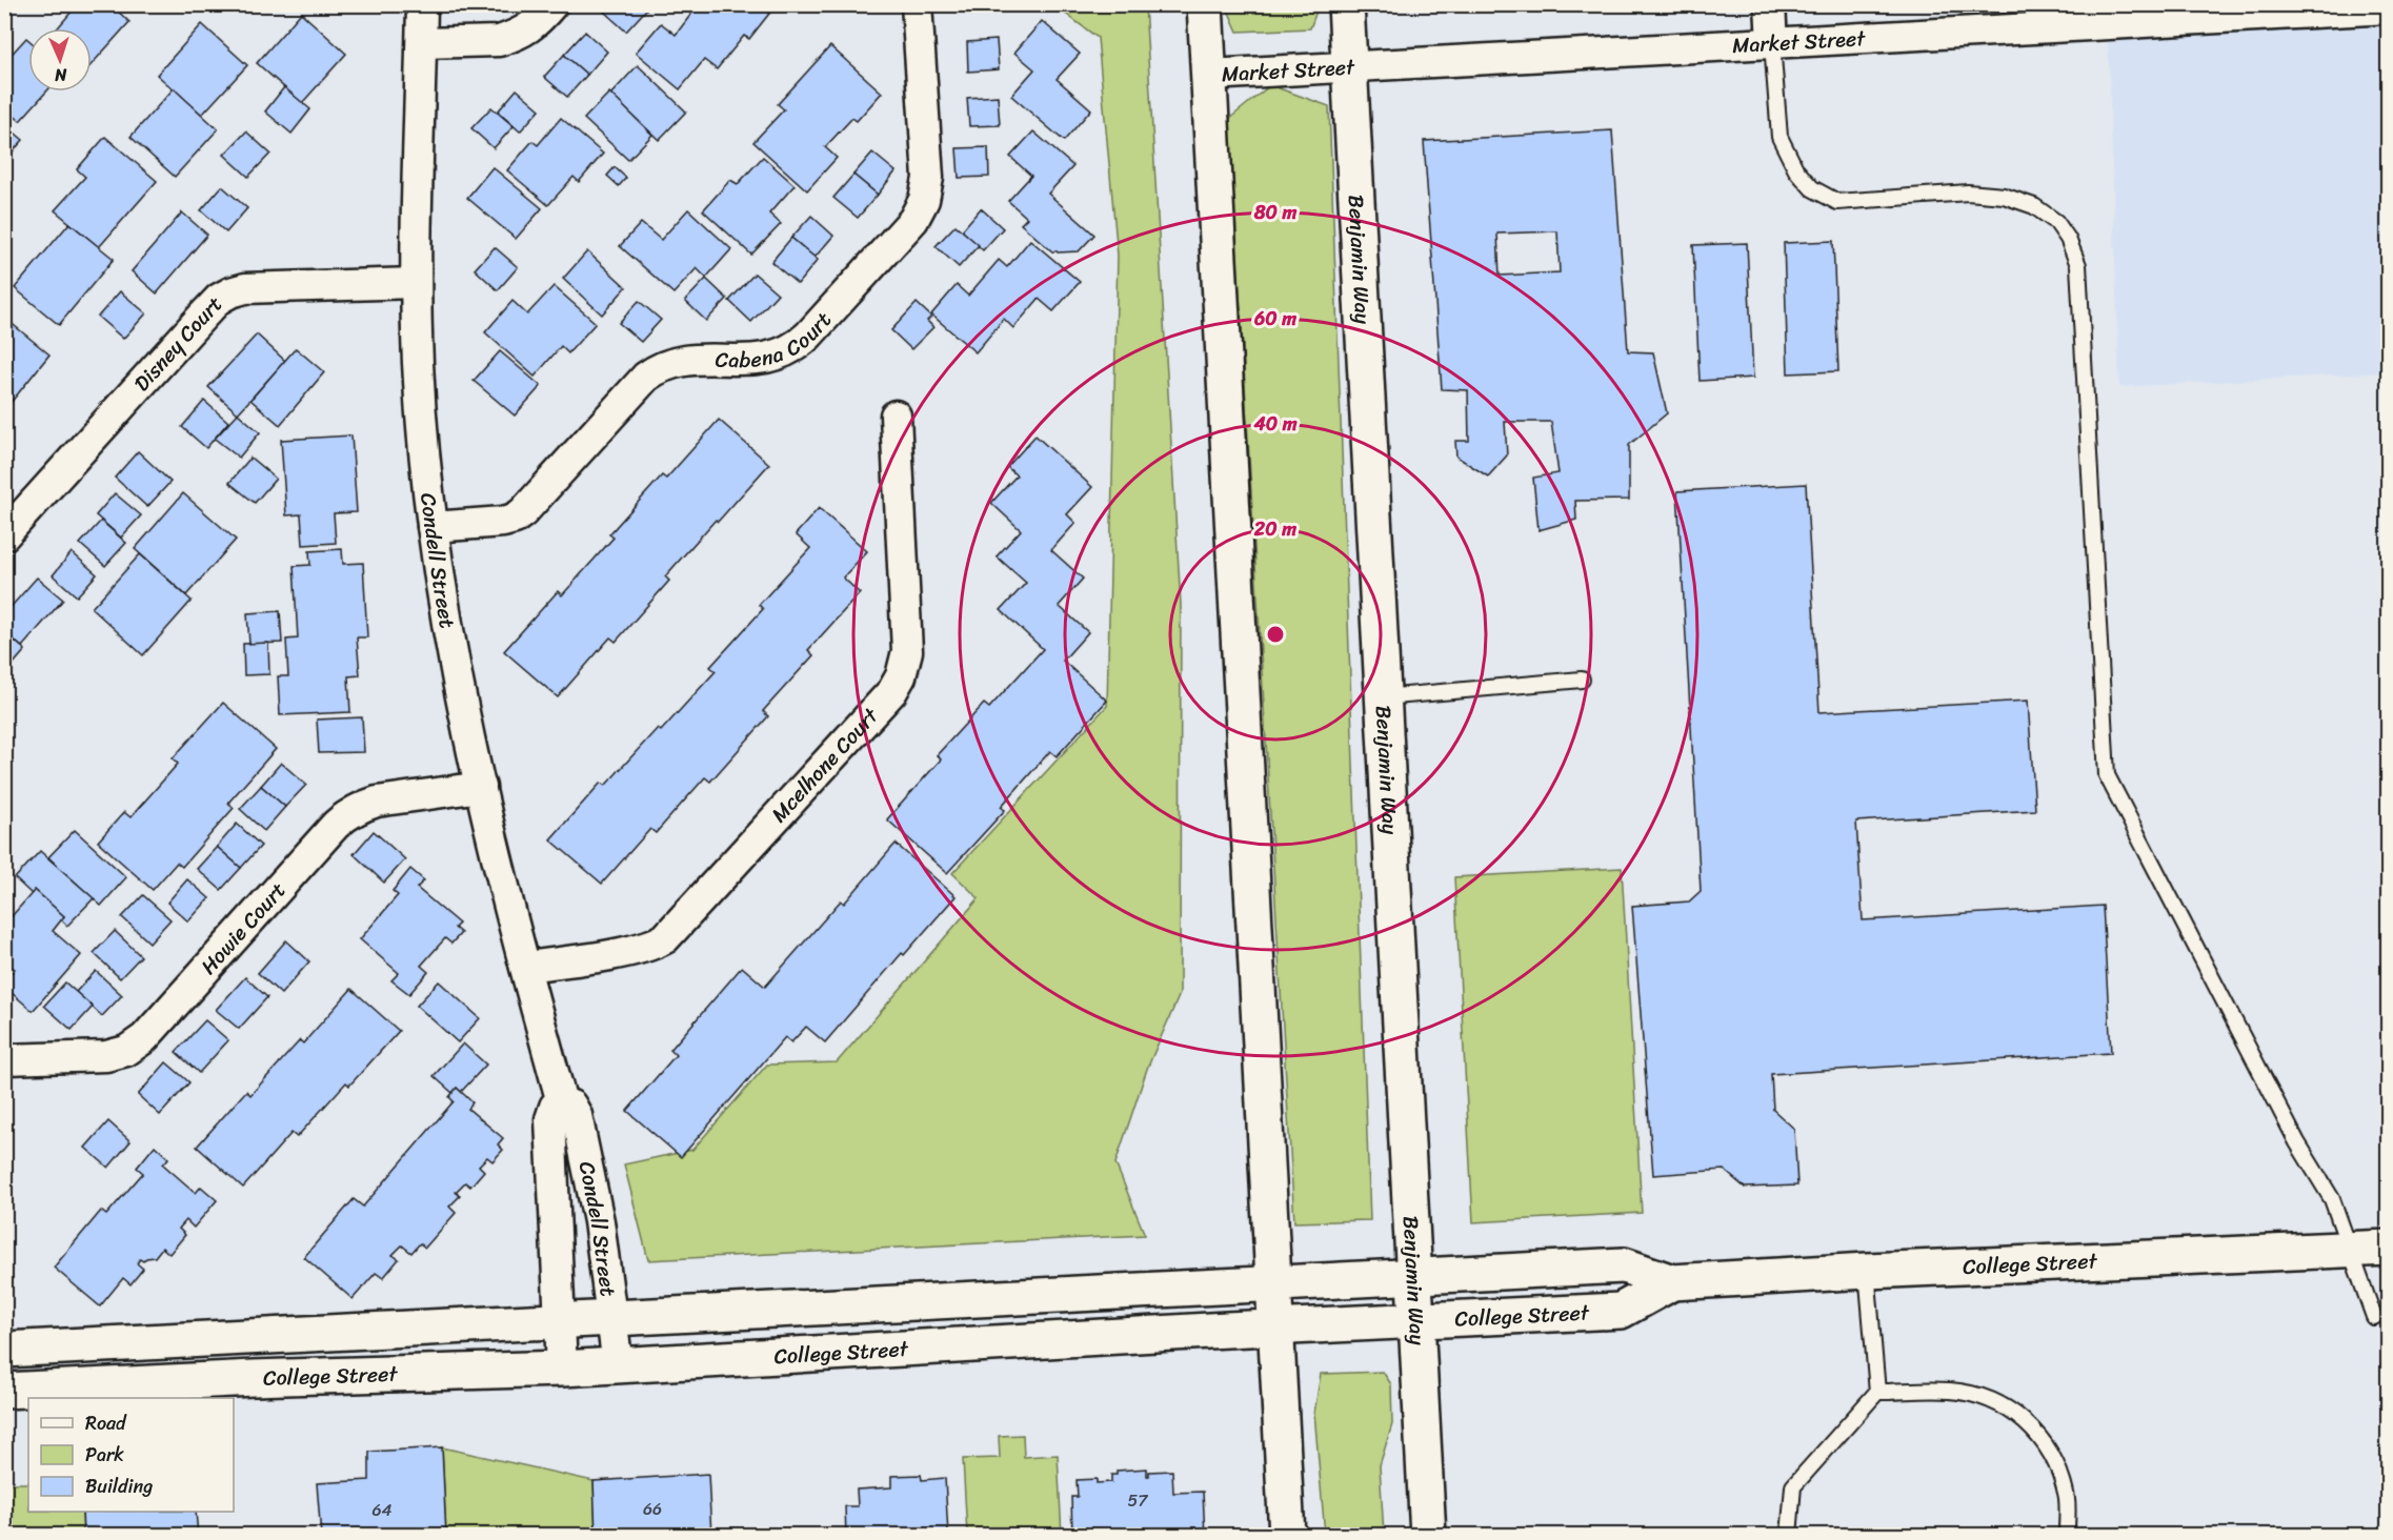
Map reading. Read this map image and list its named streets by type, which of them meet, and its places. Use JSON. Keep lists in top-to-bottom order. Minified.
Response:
{"streets":{"street":["Market Street","Benjamin Way","Cabena Court","Disney Court","Condell Street","Mcelhone Court","Howie Court","College Street"]},"crossings":[["Market Street","Benjamin Way"],["Benjamin Way","College Street"],["Cabena Court","Condell Street"],["Disney Court","Condell Street"],["Condell Street","Mcelhone Court"],["Condell Street","Howie Court"],["Condell Street","College Street"]],"house_numbers":["57","66","64"],"legend":["Road","Park","Building"],"north":"bottom","rings":["80 m","60 m","40 m","20 m"]}
